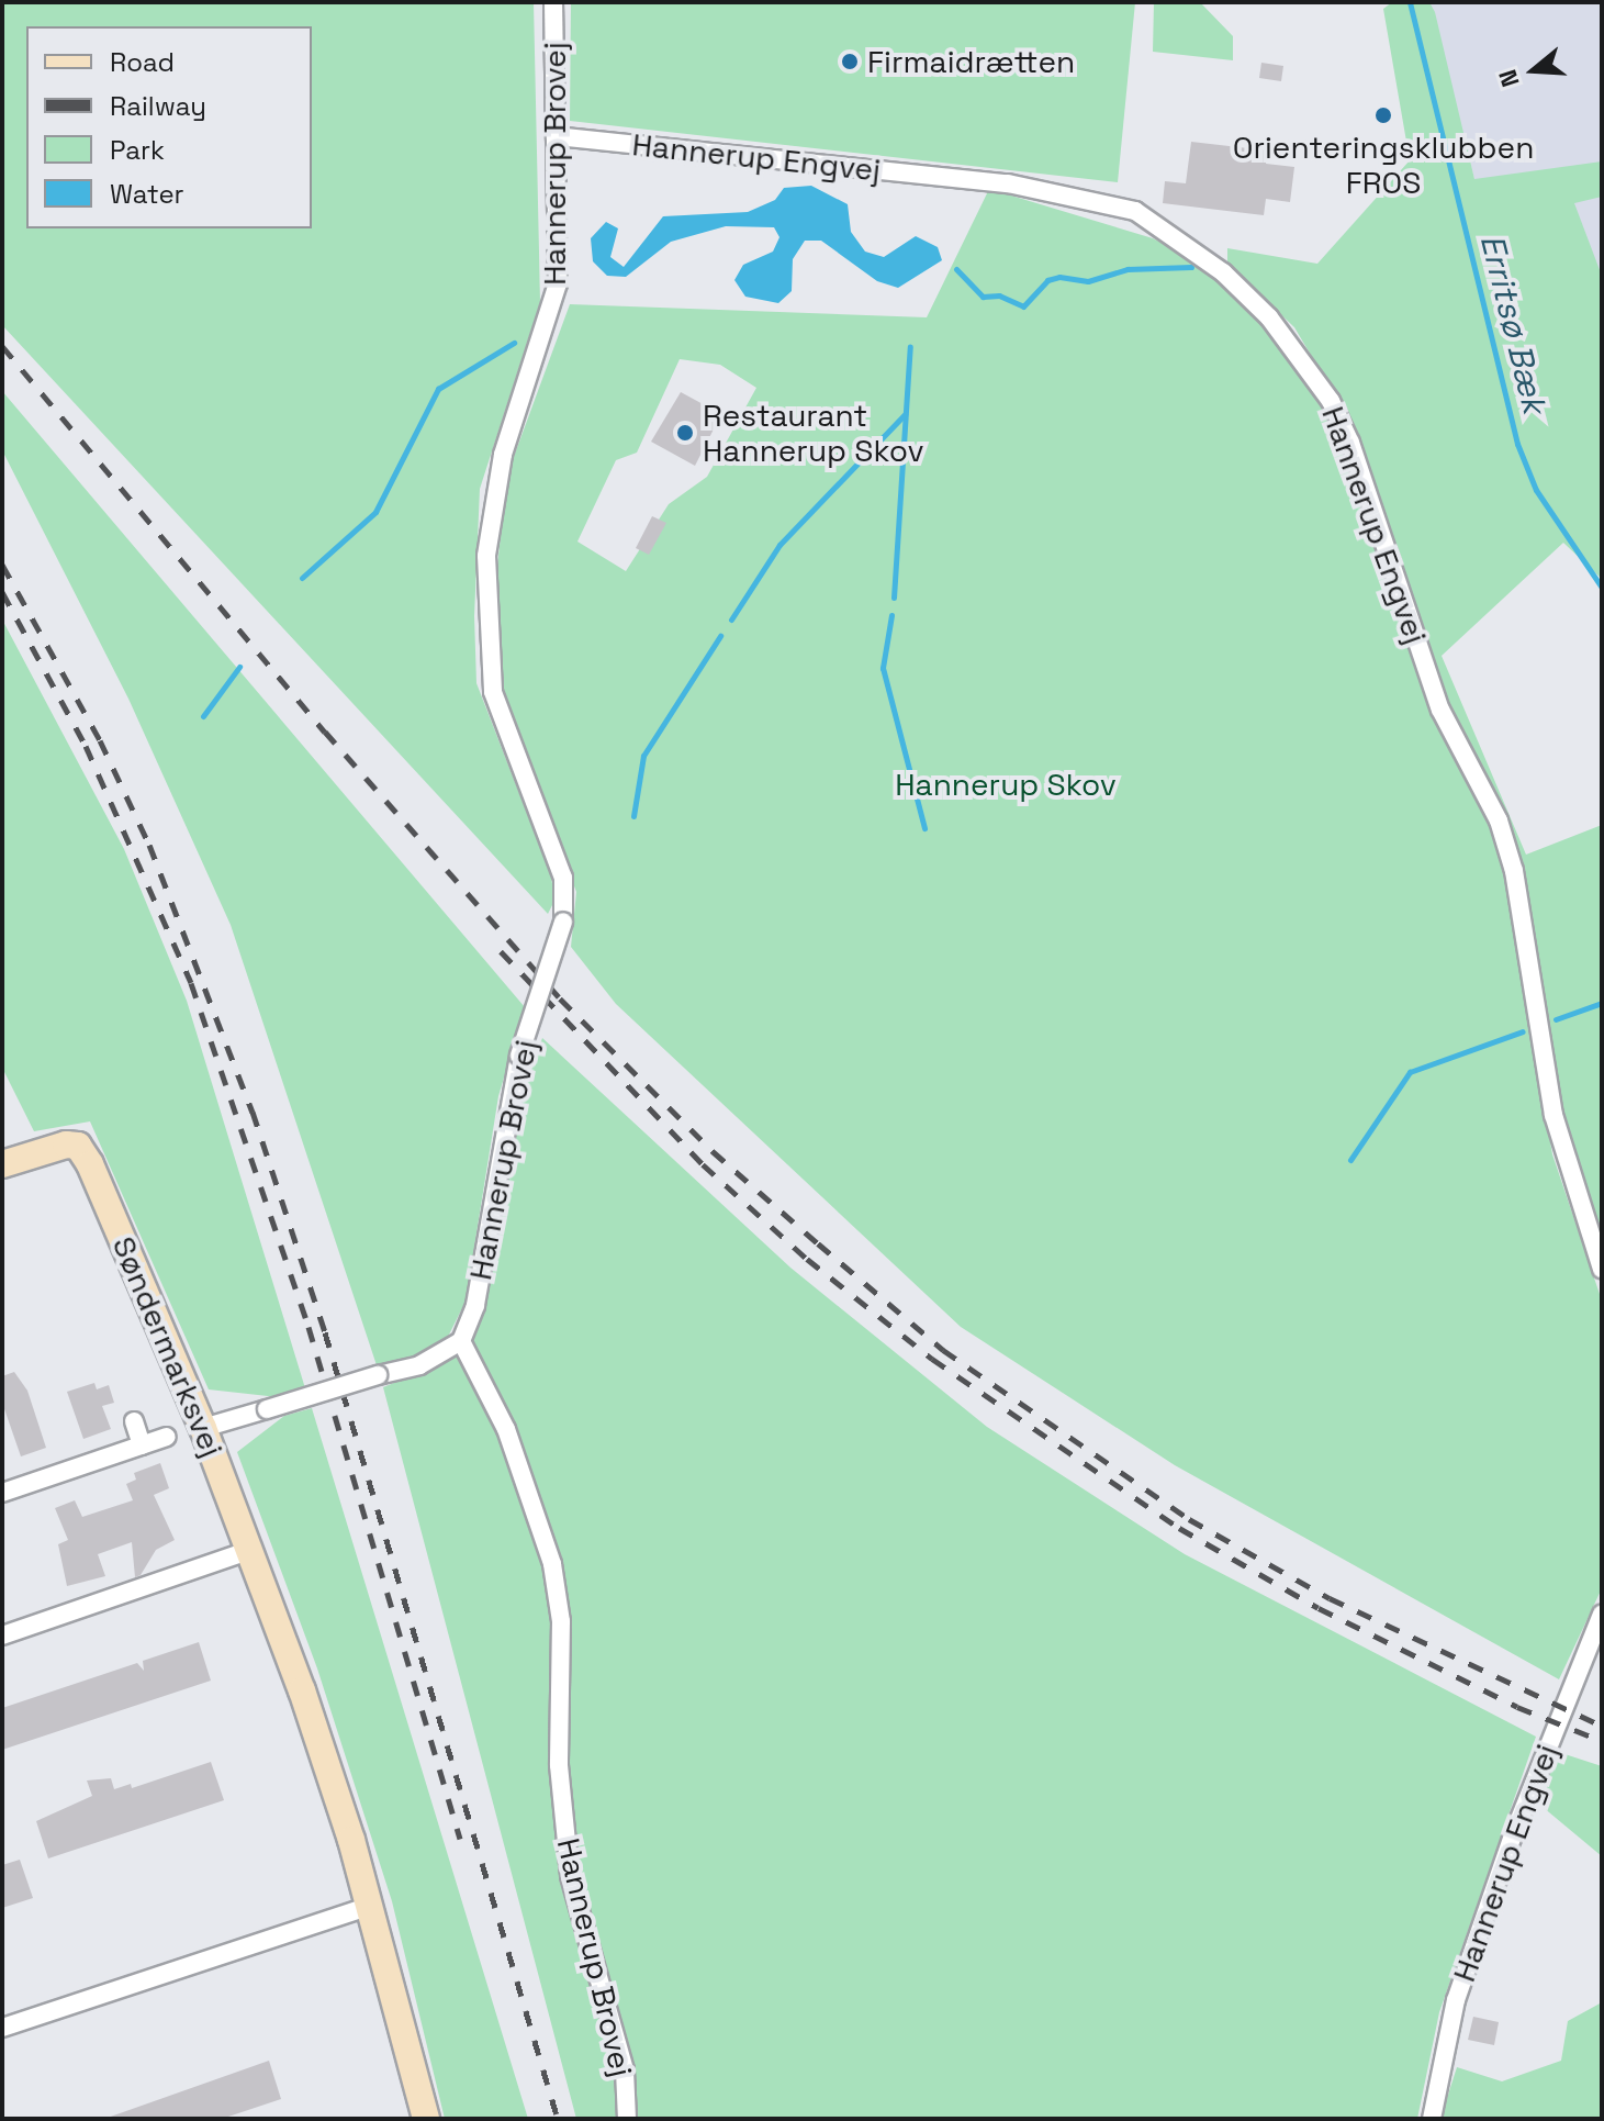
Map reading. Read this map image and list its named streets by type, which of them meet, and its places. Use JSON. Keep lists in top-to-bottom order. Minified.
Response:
{"streets":{"street":["Hannerup Engvej","Hannerup Brovej","Søndermarksvej"]},"crossings":[["Hannerup Engvej","Hannerup Brovej"]],"water":["Erritsø Bæk"],"parks":["Hannerup Skov"],"places":["Firmaidrætten","Orienteringsklubben FROS","Restaurant Hannerup Skov"],"legend":["Road","Railway","Park","Water"],"north":"left"}
